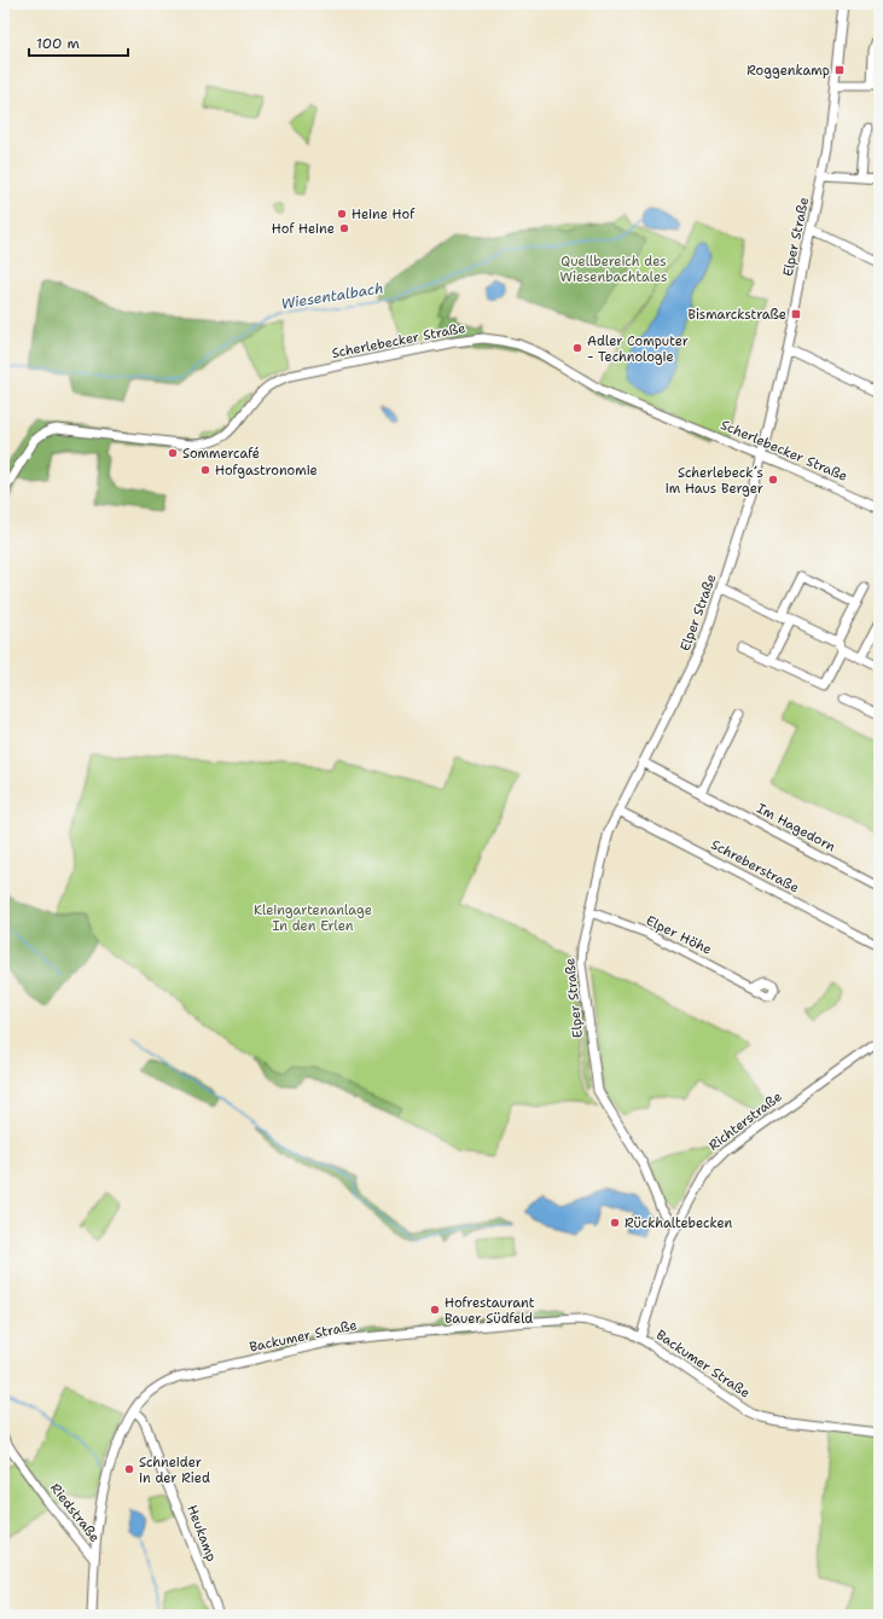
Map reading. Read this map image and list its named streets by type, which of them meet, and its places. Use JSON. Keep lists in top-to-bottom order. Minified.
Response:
{"streets":{"street":["Elper Straße","Scherlebecker Straße","Im Hagedorn","Schreberstraße","Elper Höhe","Richterstraße","Backumer Straße","Riedstraße","Heukamp"]},"crossings":[["Elper Straße","Scherlebecker Straße"],["Elper Straße","Im Hagedorn"],["Elper Straße","Schreberstraße"],["Elper Straße","Elper Höhe"],["Elper Straße","Richterstraße"],["Richterstraße","Backumer Straße"],["Backumer Straße","Riedstraße"],["Backumer Straße","Heukamp"]],"water":["Wiesentalbach"],"parks":["Quellbereich des Wiesenbachtales","Kleingartenanlage In den Erlen"],"places":{"transit":["Roggenkamp","Bismarckstraße"],"other":["Heine Hof","Hof Heine","Adler Computer - Technologie","Sommercafé","Hofgastronomie","Scherlebeck´s im Haus Berger","Rückhaltebecken","Hofrestaurant Bauer Südfeld","Schneider in der Ried"]},"scale_bar":"100 m"}
